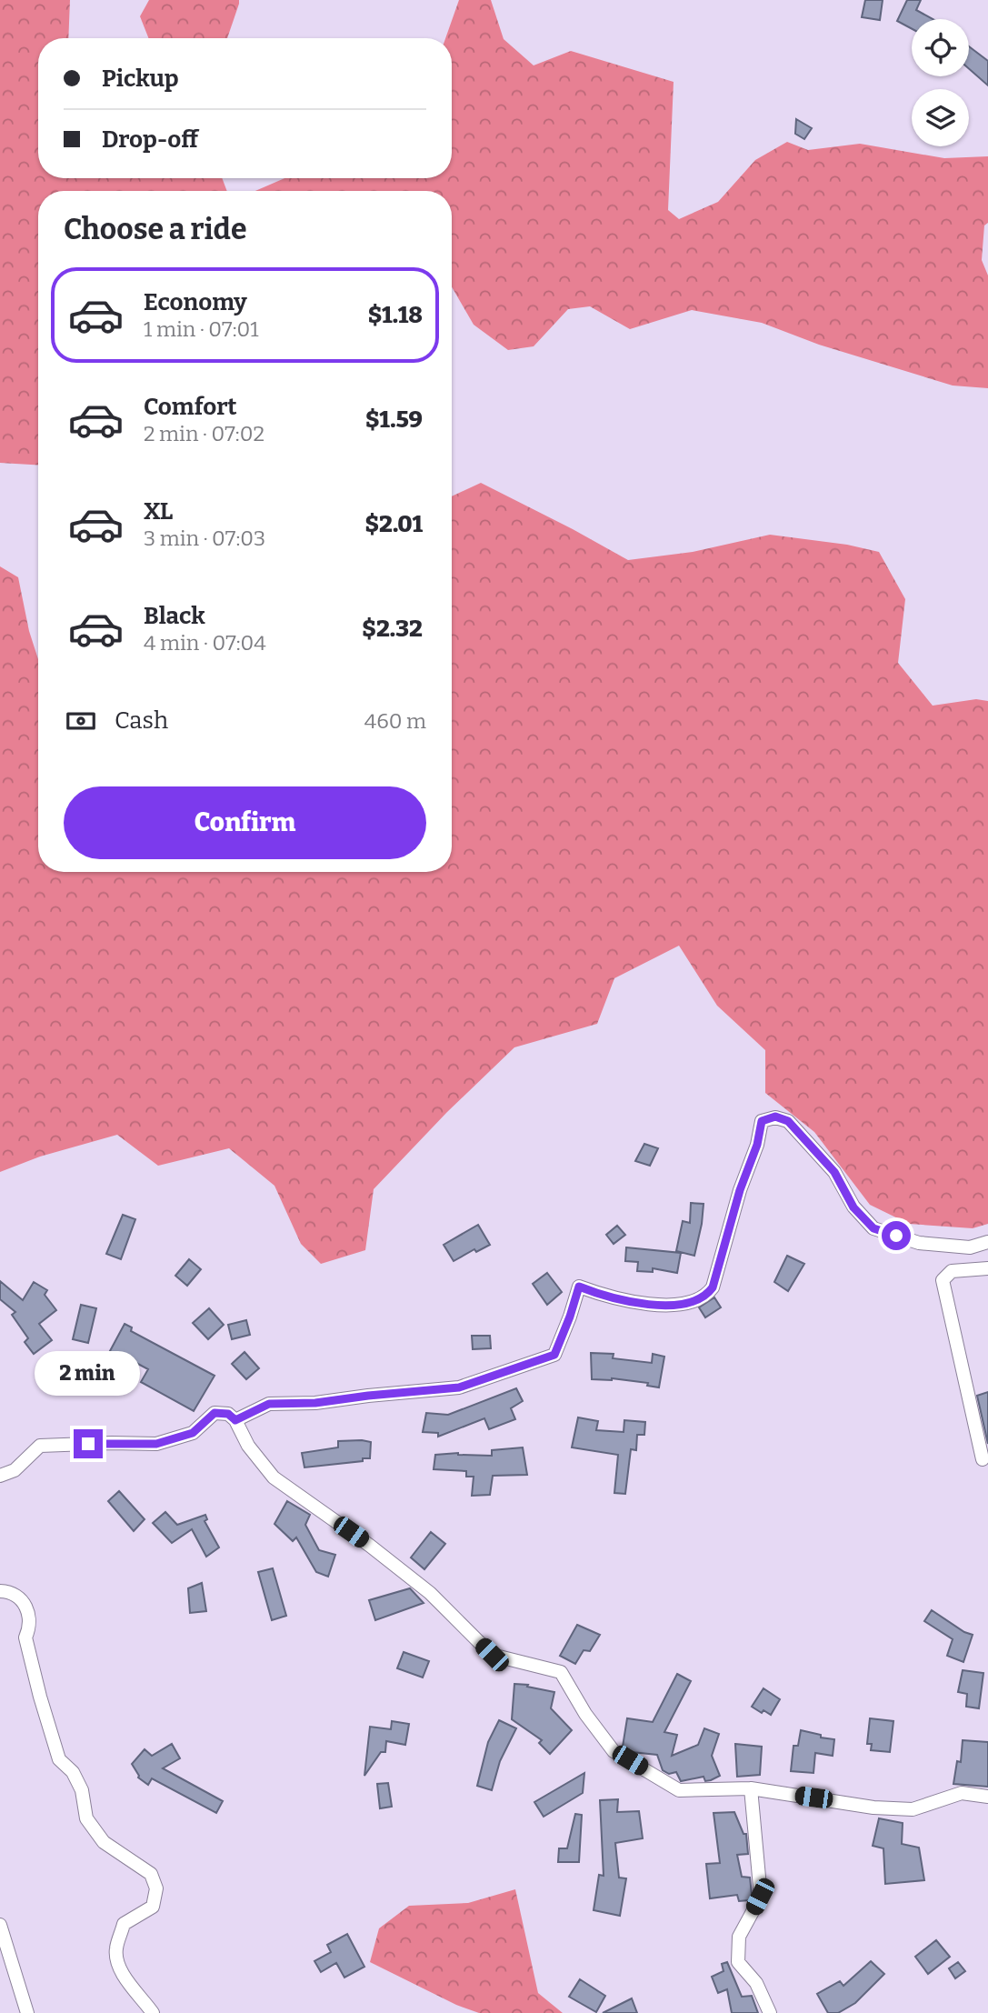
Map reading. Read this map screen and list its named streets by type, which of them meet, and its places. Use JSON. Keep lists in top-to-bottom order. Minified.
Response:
{"page":{"banner":["Pickup","Drop-off"],"heading":"Choose a ride","list":[{"name":"Economy","note":"1 min · 07:01","value":"$1.18"},{"name":"Comfort","note":"2 min · 07:02","value":"$1.59"},{"name":"XL","note":"3 min · 07:03","value":"$2.01"},{"name":"Black","note":"4 min · 07:04","value":"$2.32"}],"pay":["Cash","460 m"],"buttons":"Confirm","bubble":"2 min"}}
